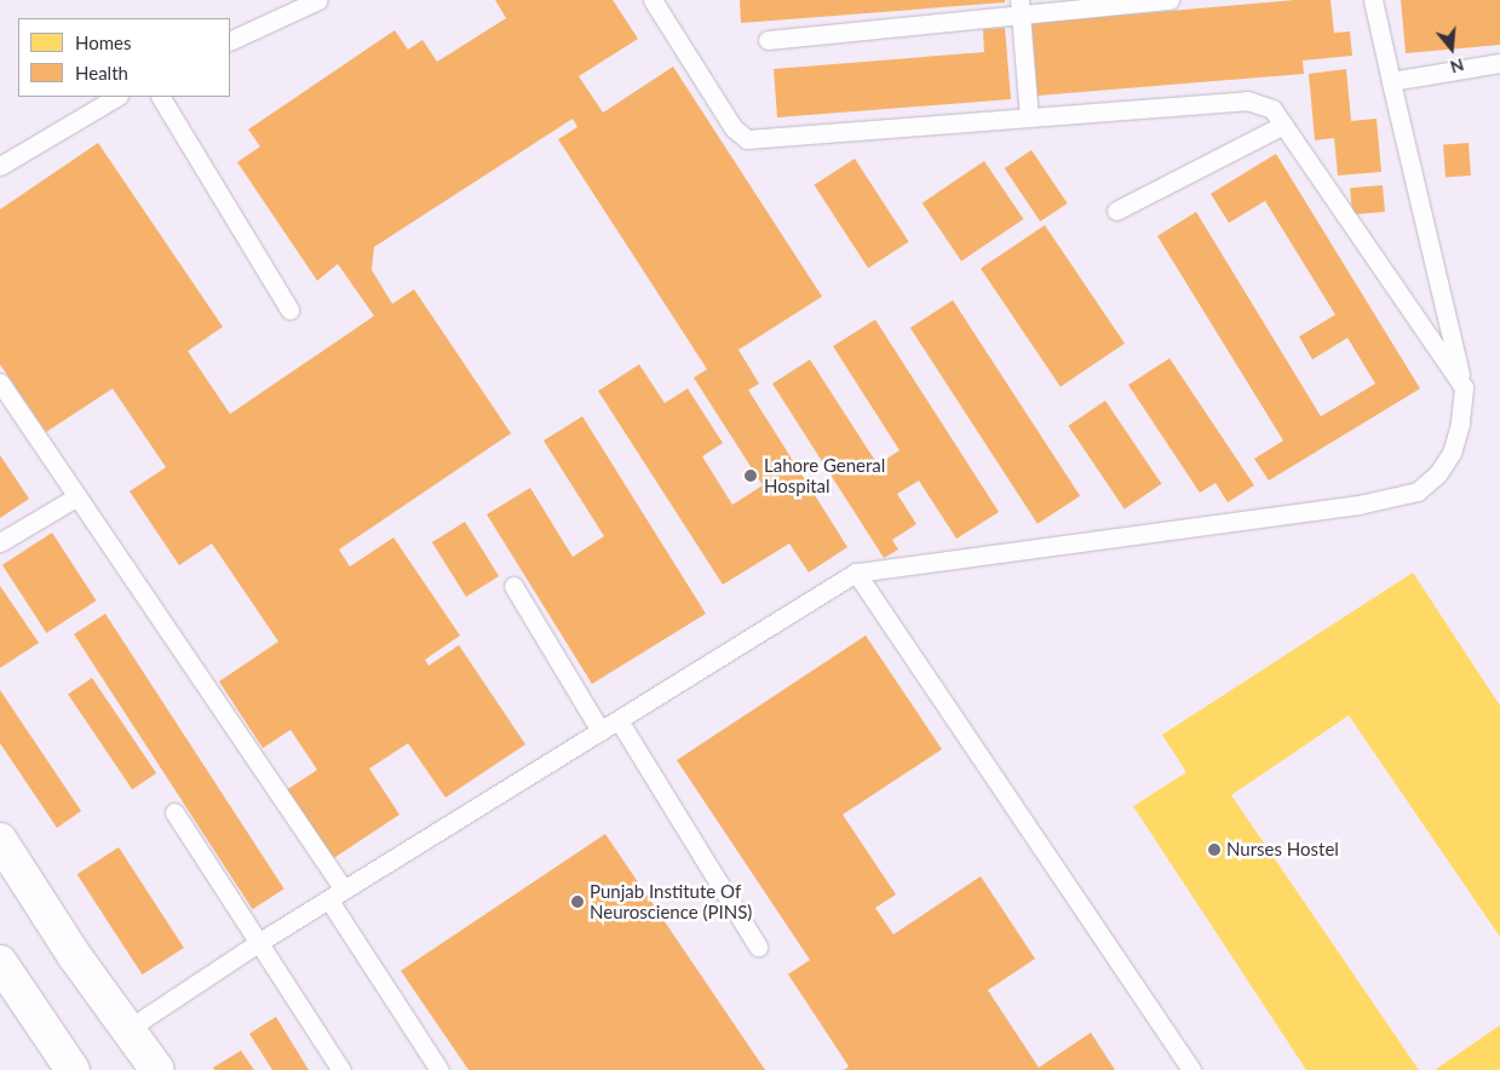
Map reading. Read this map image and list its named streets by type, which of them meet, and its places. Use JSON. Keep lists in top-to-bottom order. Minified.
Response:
{"places":["Lahore General Hospital","Nurses Hostel","Punjab Institute Of Neuroscience (PINS)"],"legend":["Homes","Health"],"north":"bottom"}
